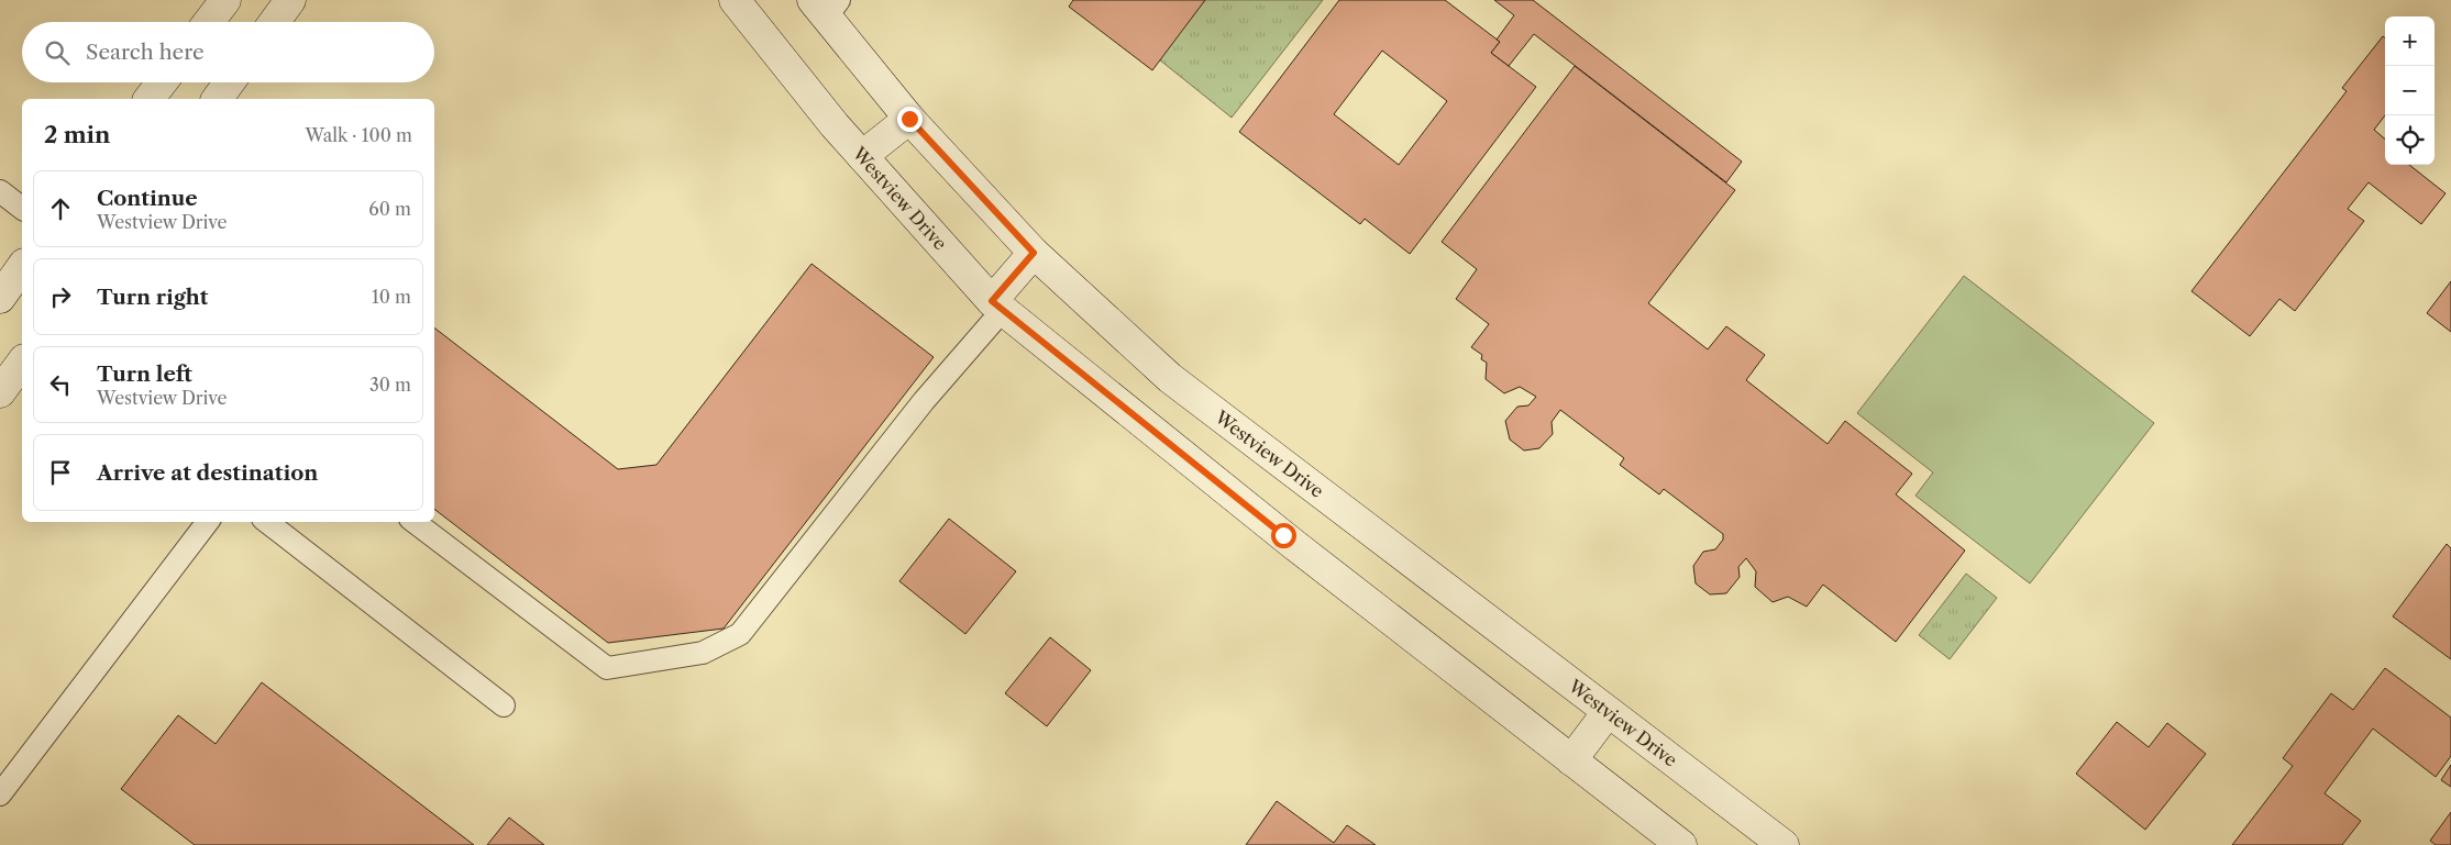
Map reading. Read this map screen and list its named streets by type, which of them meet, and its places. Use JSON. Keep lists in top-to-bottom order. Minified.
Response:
{"streets":{"main road":["Westview Drive"]},"page":{"map_buttons":["+","−"],"search":"Search here","heading":["2 min","Walk · 100 m"],"list":[["Continue","Westview Drive","60 m"],["Turn right","10 m"],["Turn left","Westview Drive","30 m"],"Arrive at destination"]}}
